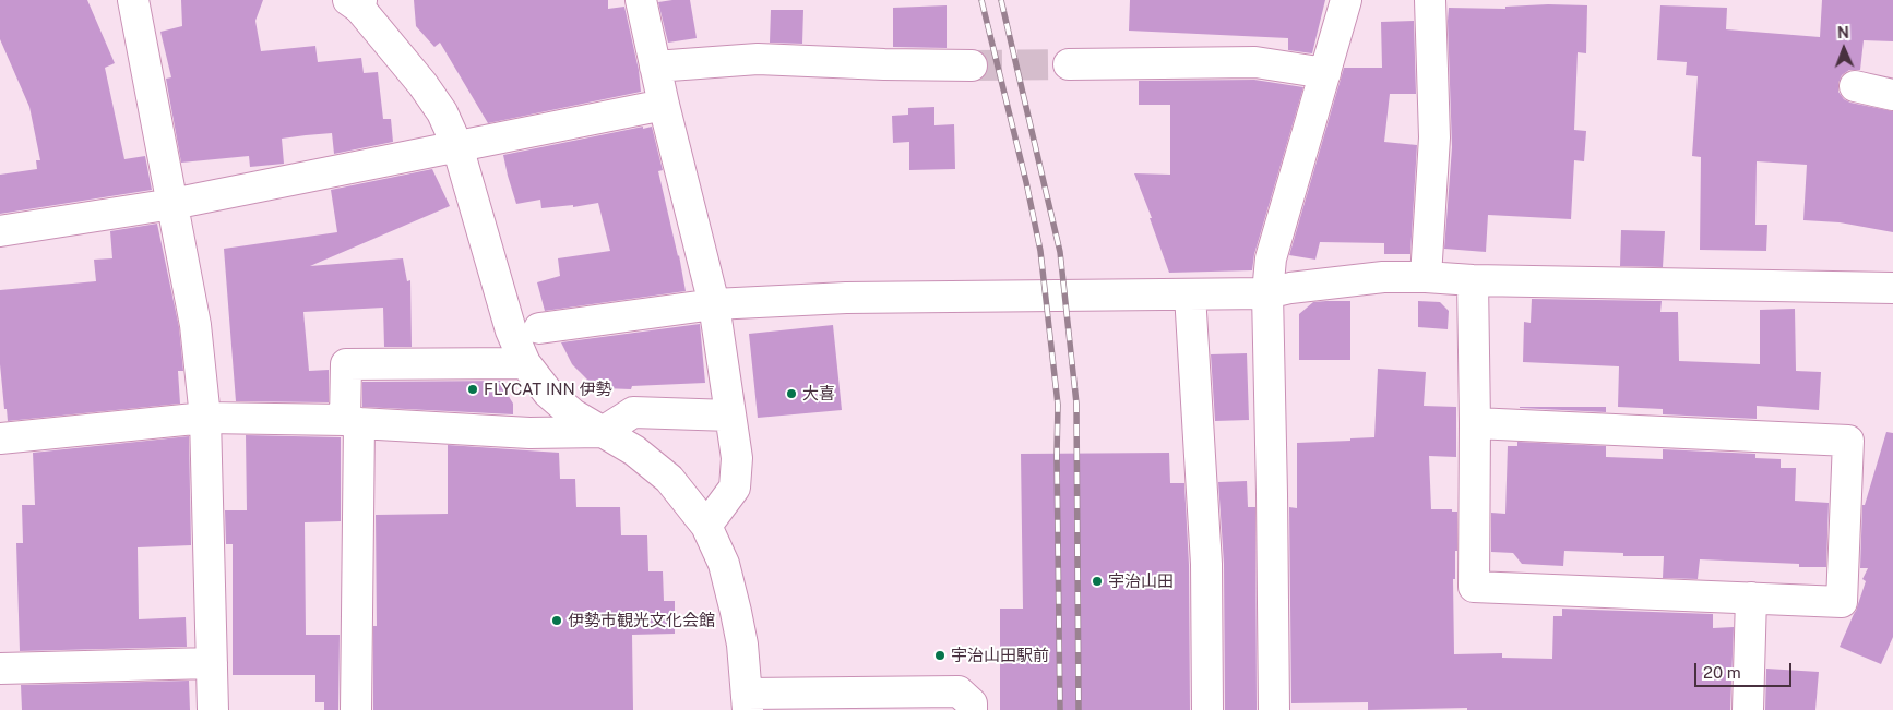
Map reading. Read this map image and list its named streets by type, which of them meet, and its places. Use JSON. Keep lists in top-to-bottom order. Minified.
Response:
{"places":["FLYCAT INN 伊勢","大喜","宇治山田","伊勢市観光文化会館","宇治山田駅前"],"scale_bar":"20 m","north":"top"}
